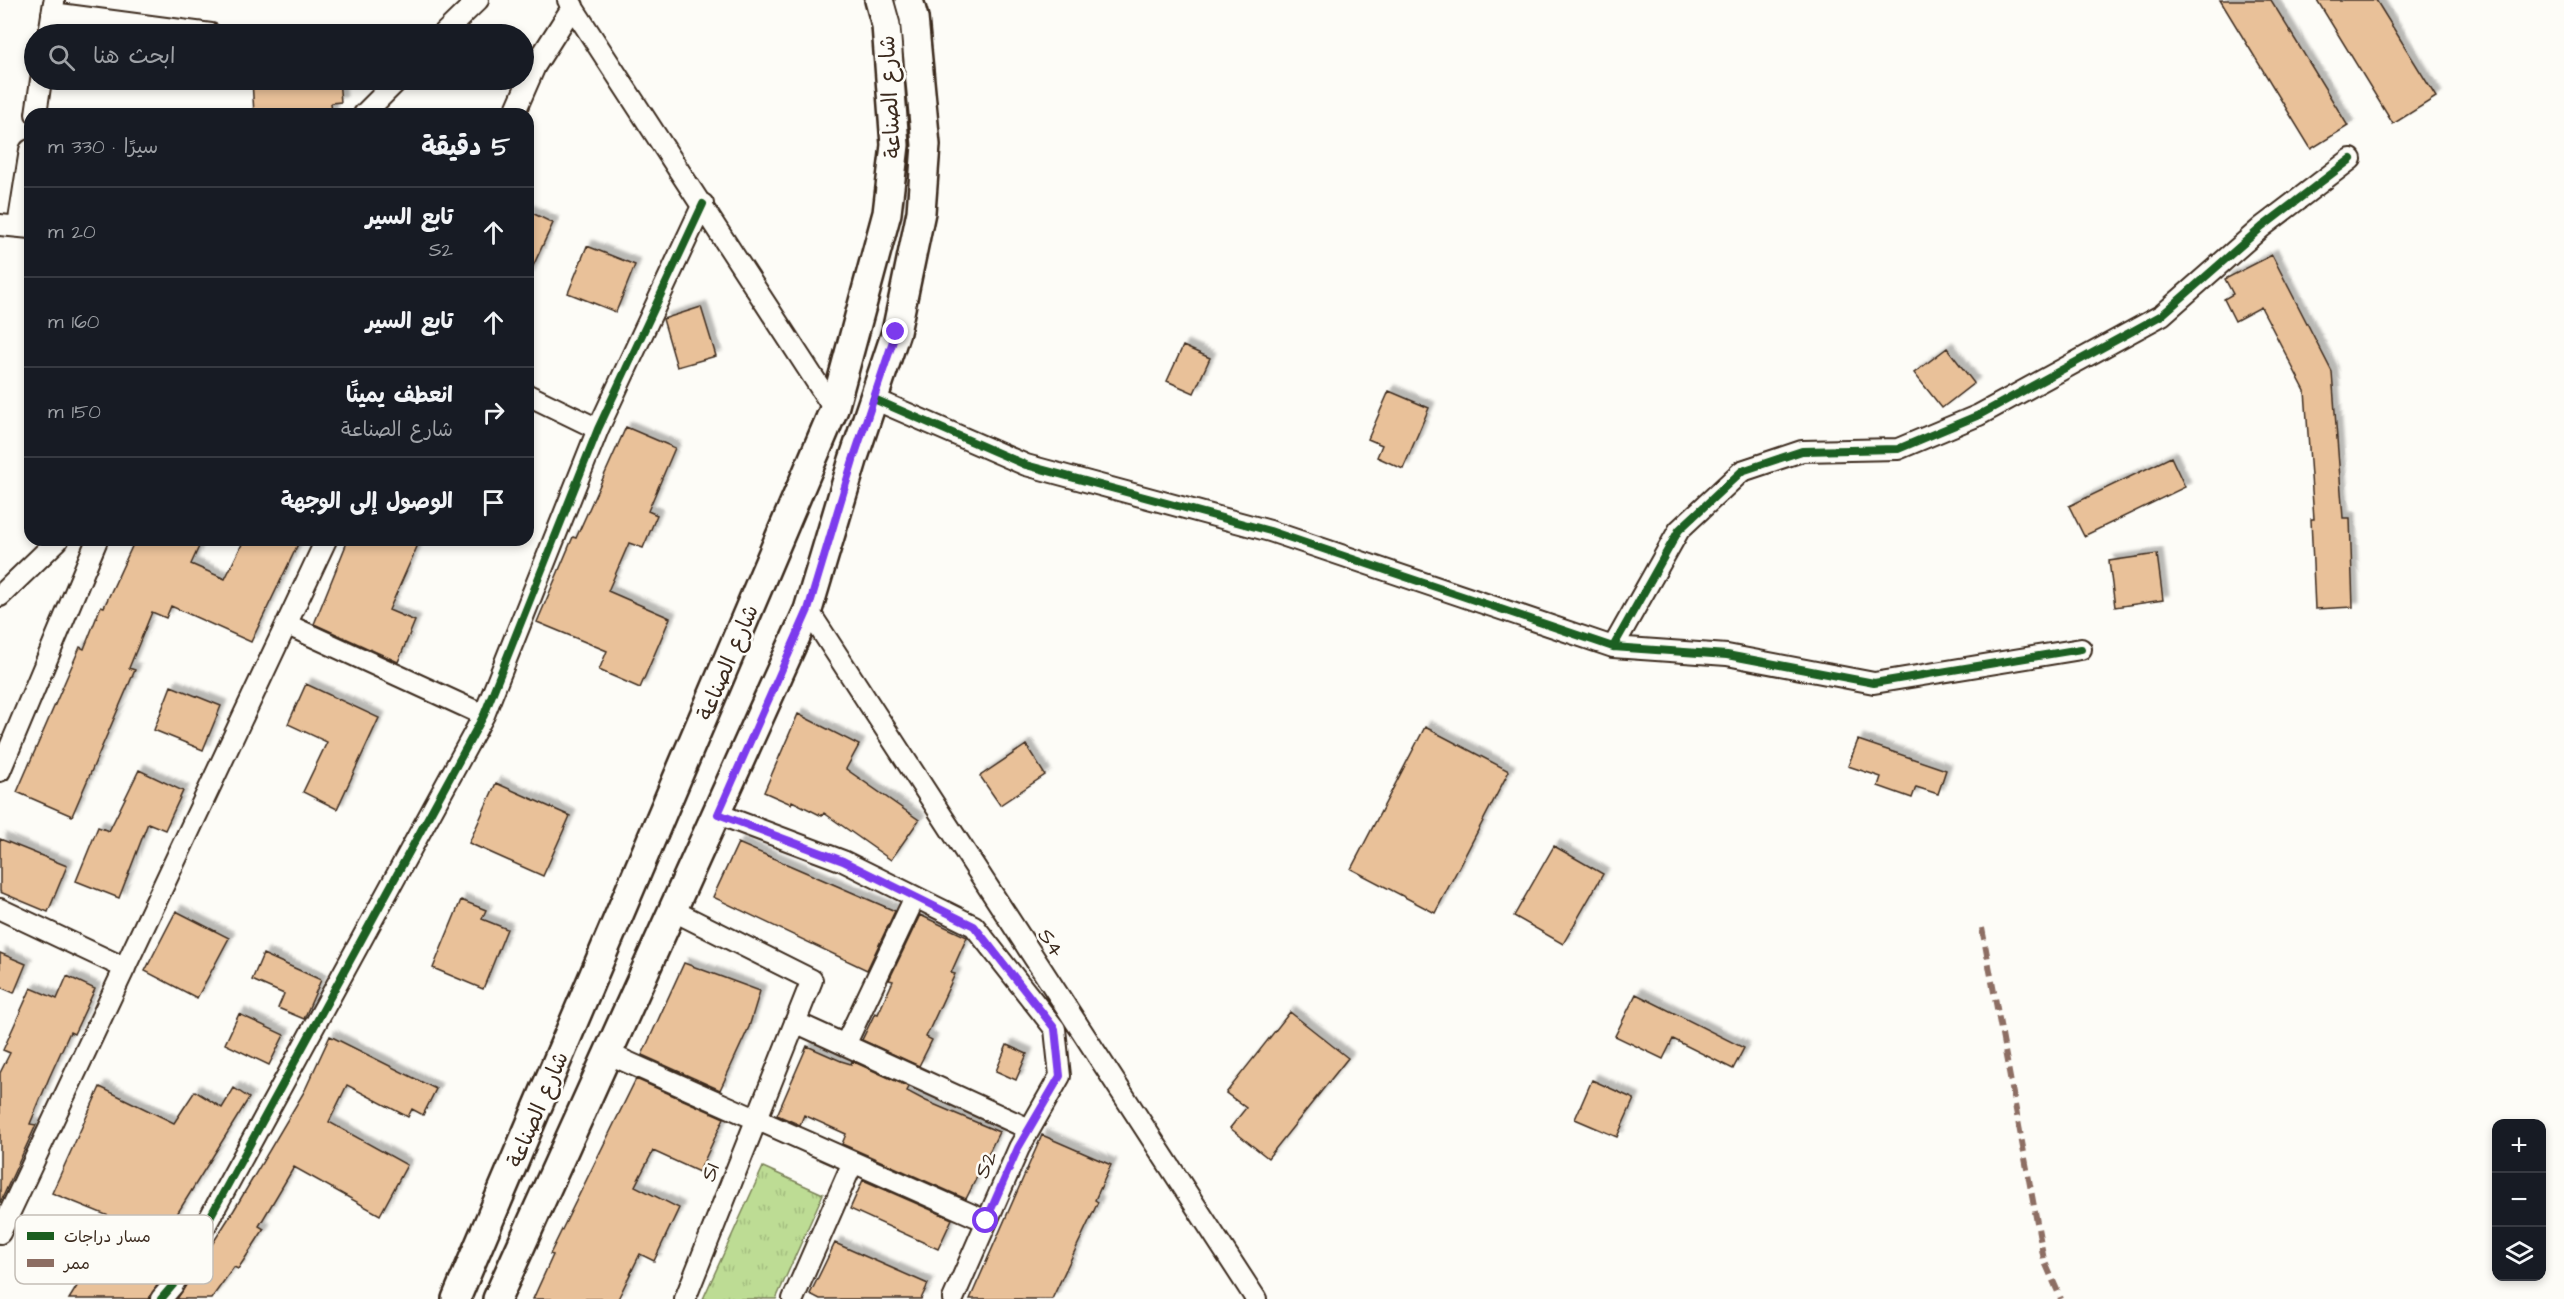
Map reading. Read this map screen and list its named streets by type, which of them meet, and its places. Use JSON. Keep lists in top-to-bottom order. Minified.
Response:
{"streets":{"main road":["شارع الصناعة"],"street":["S4","S2","S1"]},"crossings":[["شارع الصناعة","S4"],["شارع الصناعة","S2"],["شارع الصناعة","S1"]],"legend":["مسار دراجات","ممر"],"page":{"search":"ابحث هنا","heading":["5 دقيقة","سيرًا · 330 m"],"list":[["تابع السير","S2","20 m"],["تابع السير","160 m"],["انعطف يمينًا","شارع الصناعة","150 m"],"الوصول إلى الوجهة"],"map_buttons":["+","−"]}}
